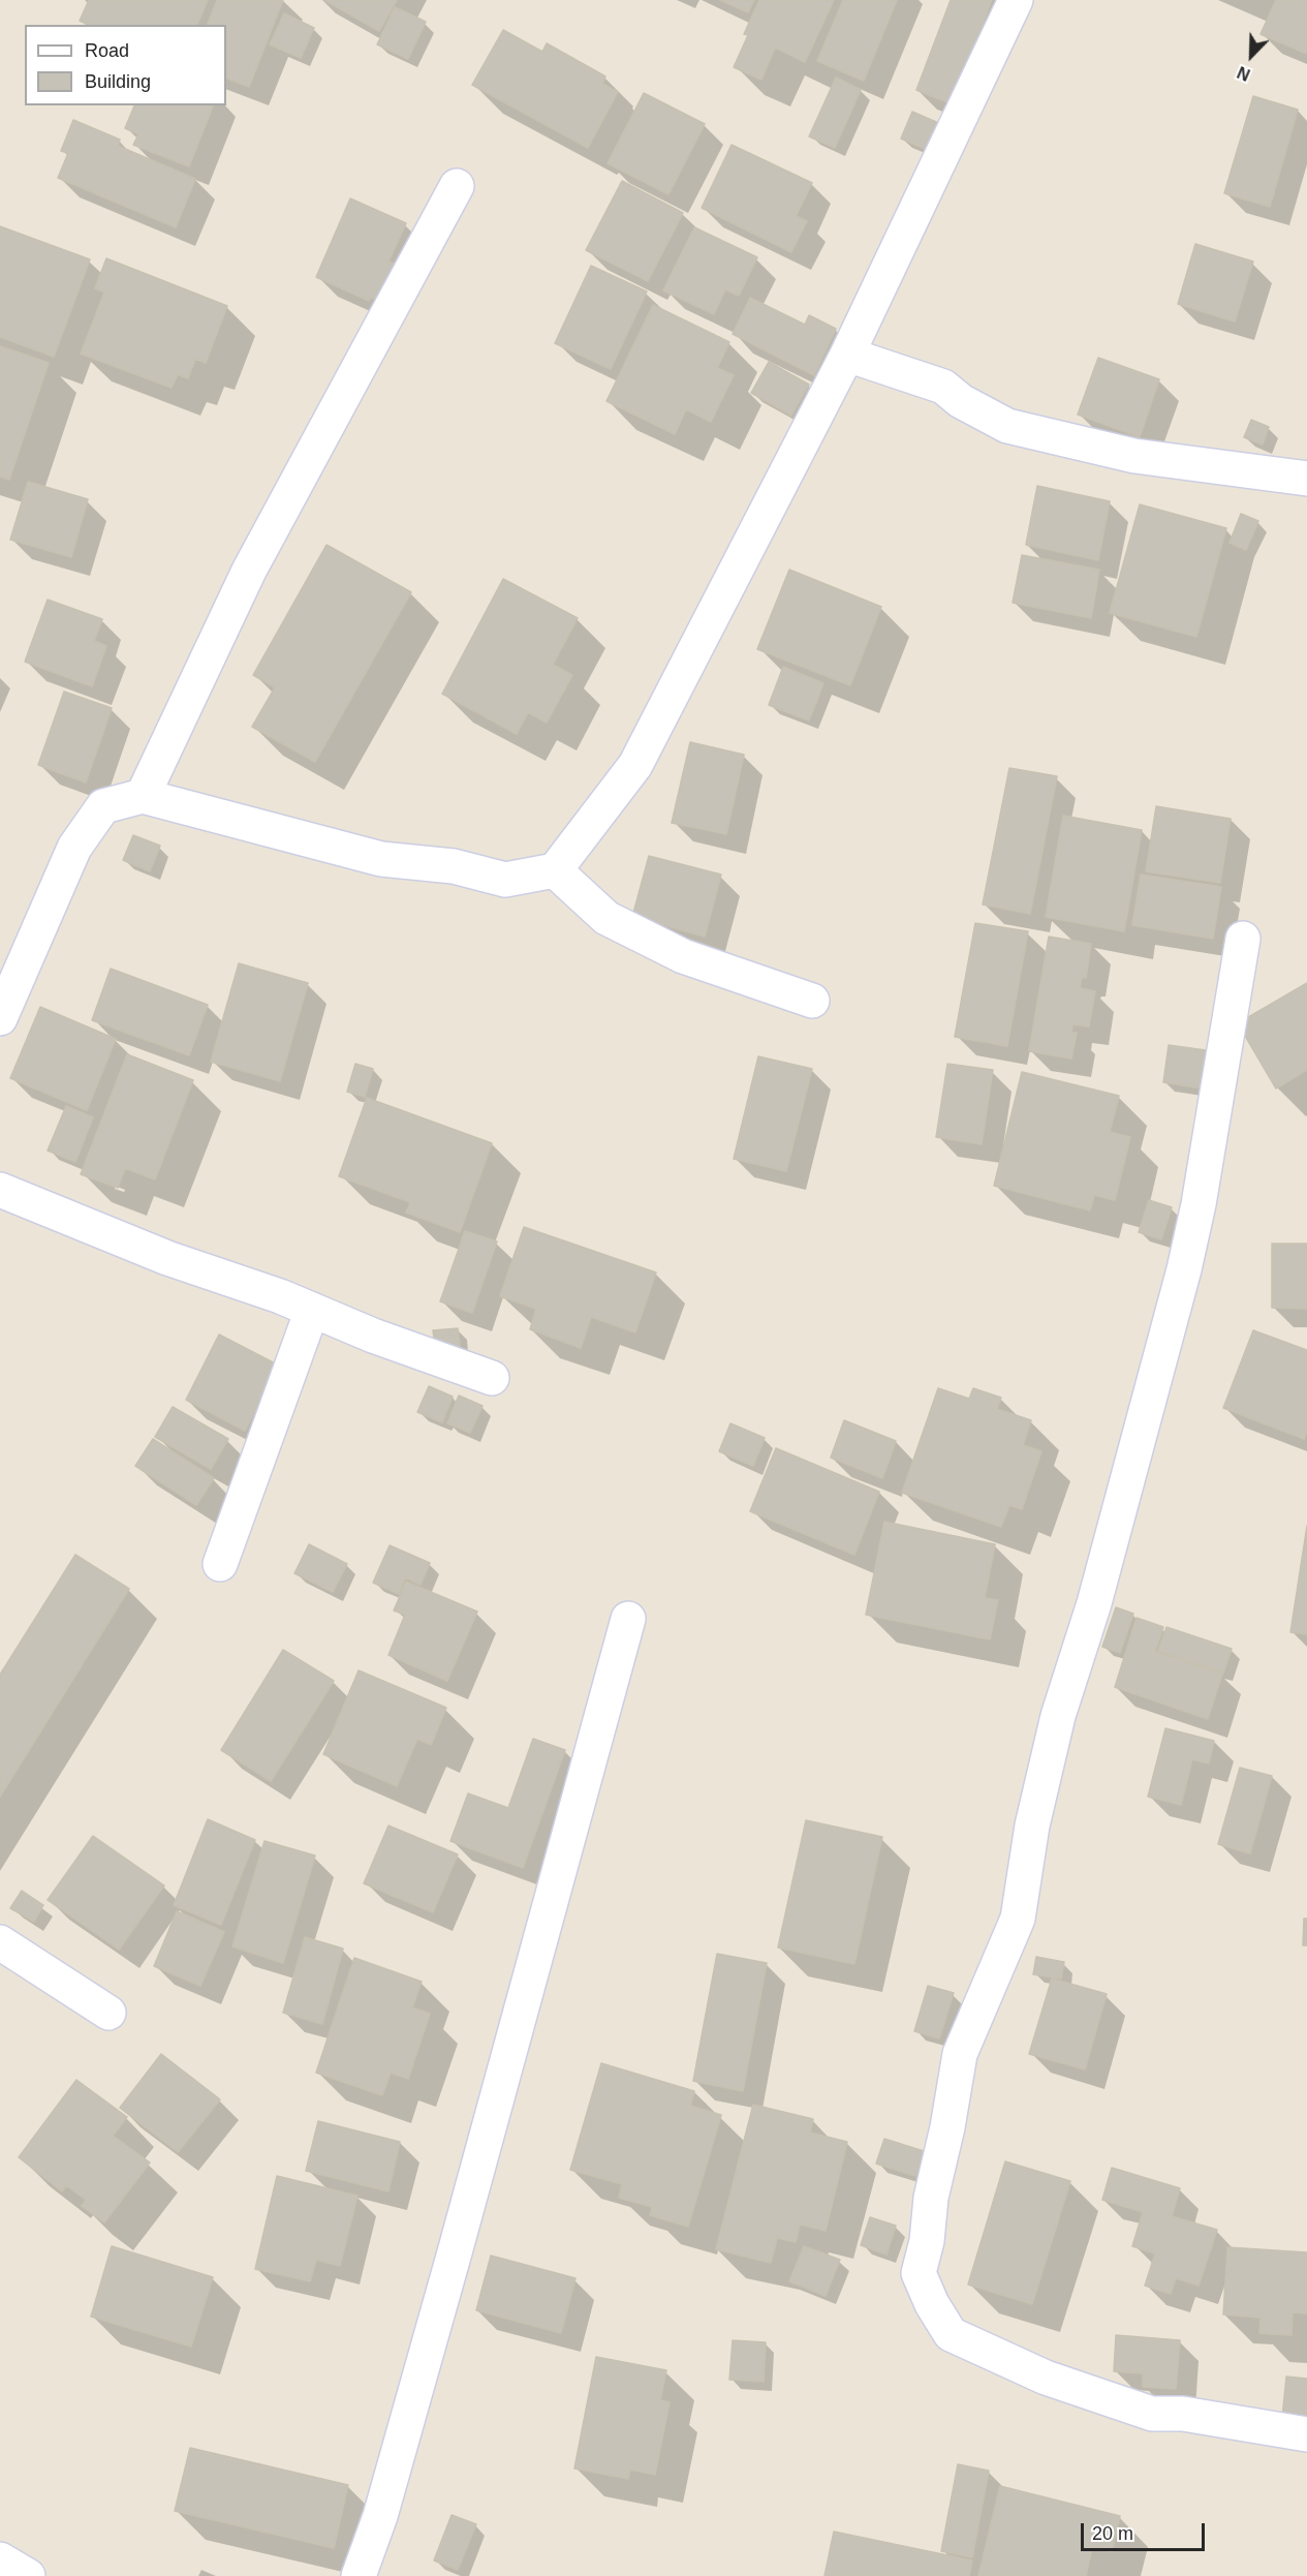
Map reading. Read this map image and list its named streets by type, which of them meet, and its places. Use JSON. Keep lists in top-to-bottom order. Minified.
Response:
{"legend":["Road","Building"],"scale_bar":"20 m","north":"bottom left"}
